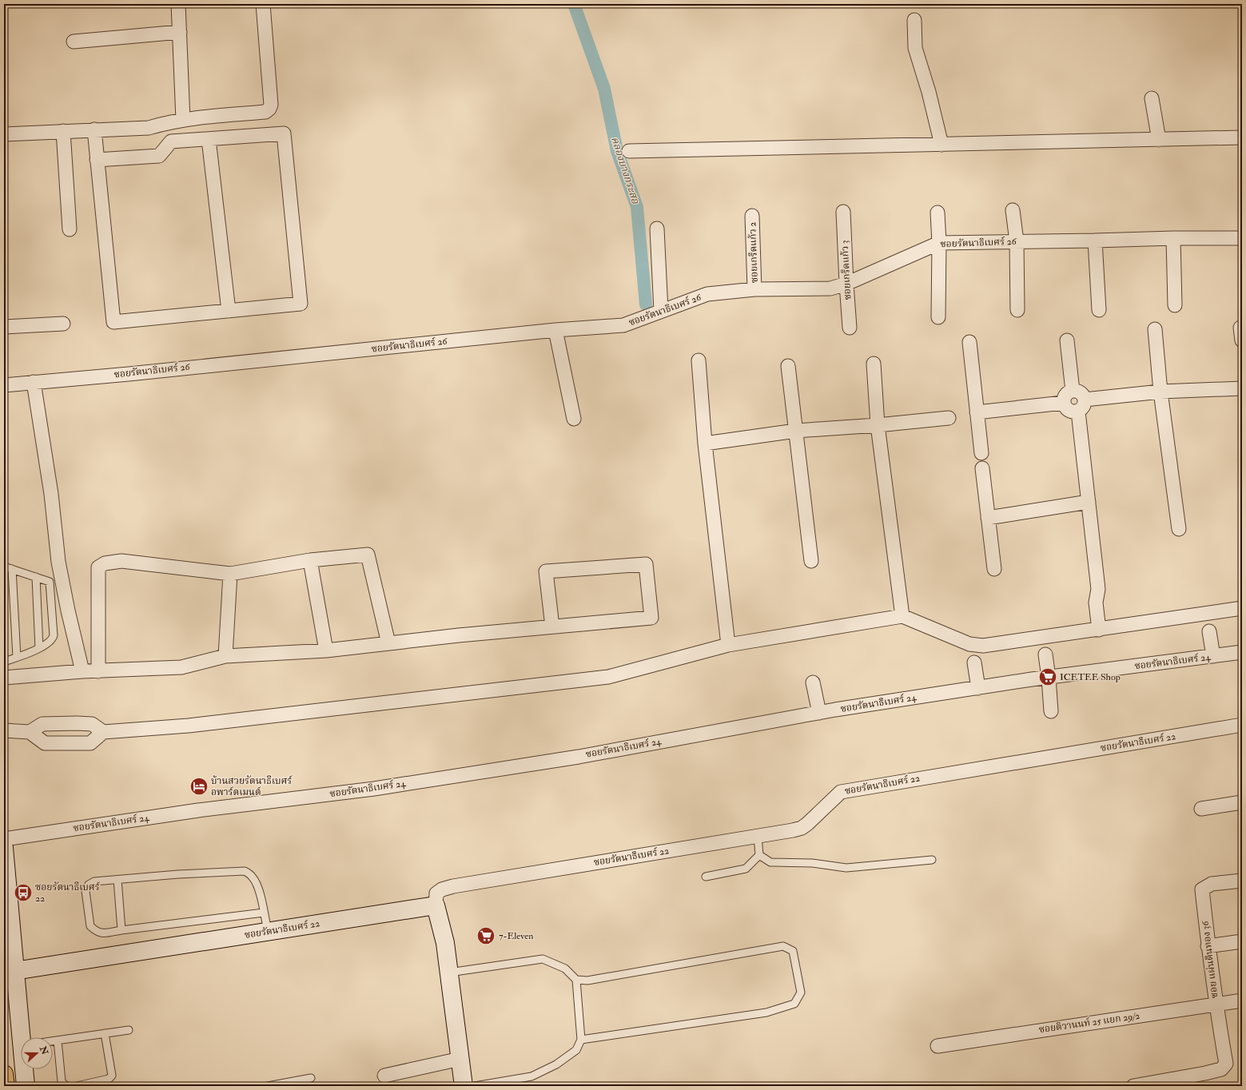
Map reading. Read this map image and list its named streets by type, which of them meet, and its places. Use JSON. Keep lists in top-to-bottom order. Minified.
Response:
{"streets":{"street":["ซอยรัตนาธิเบศร์ 26","ซอยเกร็ดแก้ว 2","ซอยเกร็ดแก้ว 3","ซอยรัตนาธิเบศร์ 24","ซอยรัตนาธิเบศร์ 22","ซอย แผ่นดินทอง 36","ซอยติวานนท์ 25 แยก 29/2"]},"crossings":[["ซอยรัตนาธิเบศร์ 26","ซอยเกร็ดแก้ว 2"],["ซอยรัตนาธิเบศร์ 26","ซอยเกร็ดแก้ว 3"],["ซอย แผ่นดินทอง 36","ซอยติวานนท์ 25 แยก 29/2"]],"water":["คลองบางกระสอ"],"places":{"supermarket":["ICETEE Shop","7-Eleven"],"hotel":["บ้านสวยรัตนาธิเบศร์ อพาร์ตเมนต์"],"bus stop":["ซอยรัตนาธิเบศร์ 22"]},"north":"right"}
